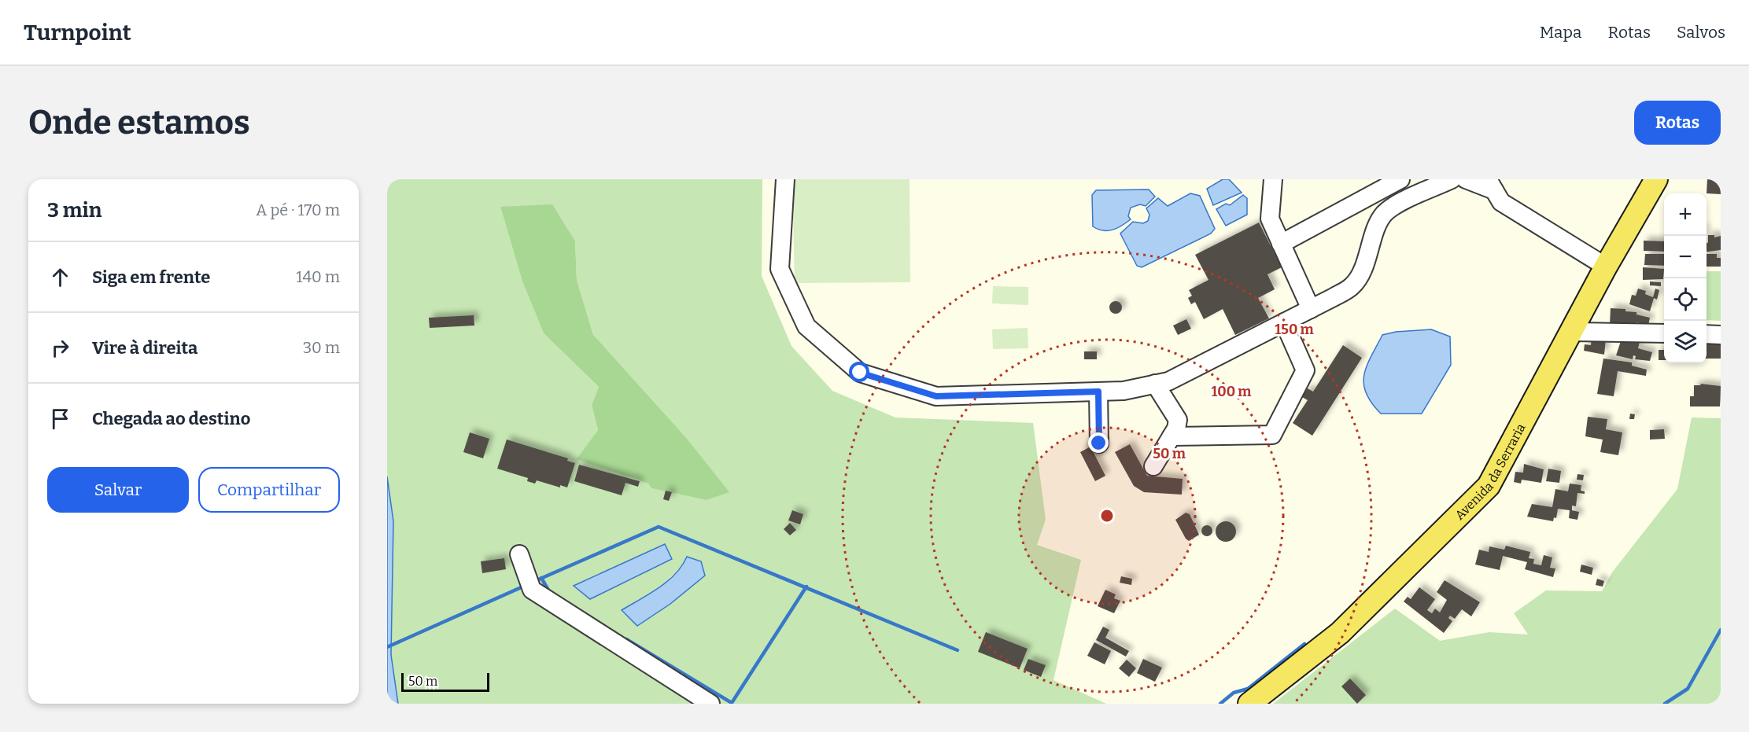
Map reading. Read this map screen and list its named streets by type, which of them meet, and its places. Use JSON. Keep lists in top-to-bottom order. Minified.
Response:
{"streets":{"main road":["Avenida da Serraria"]},"scale_bar":"50 m","page":{"header":"Turnpoint","nav":["Mapa","Rotas","Salvos"],"buttons":["Rotas",["Salvar","Compartilhar"]],"title":"Onde estamos","heading":["3 min","A pé · 170 m"],"map_buttons":["+","−"],"list":[["Siga em frente","140 m"],["Vire à direita","30 m"],"Chegada ao destino"],"scale":"50 m"},"rings":["150 m","100 m","50 m"]}
